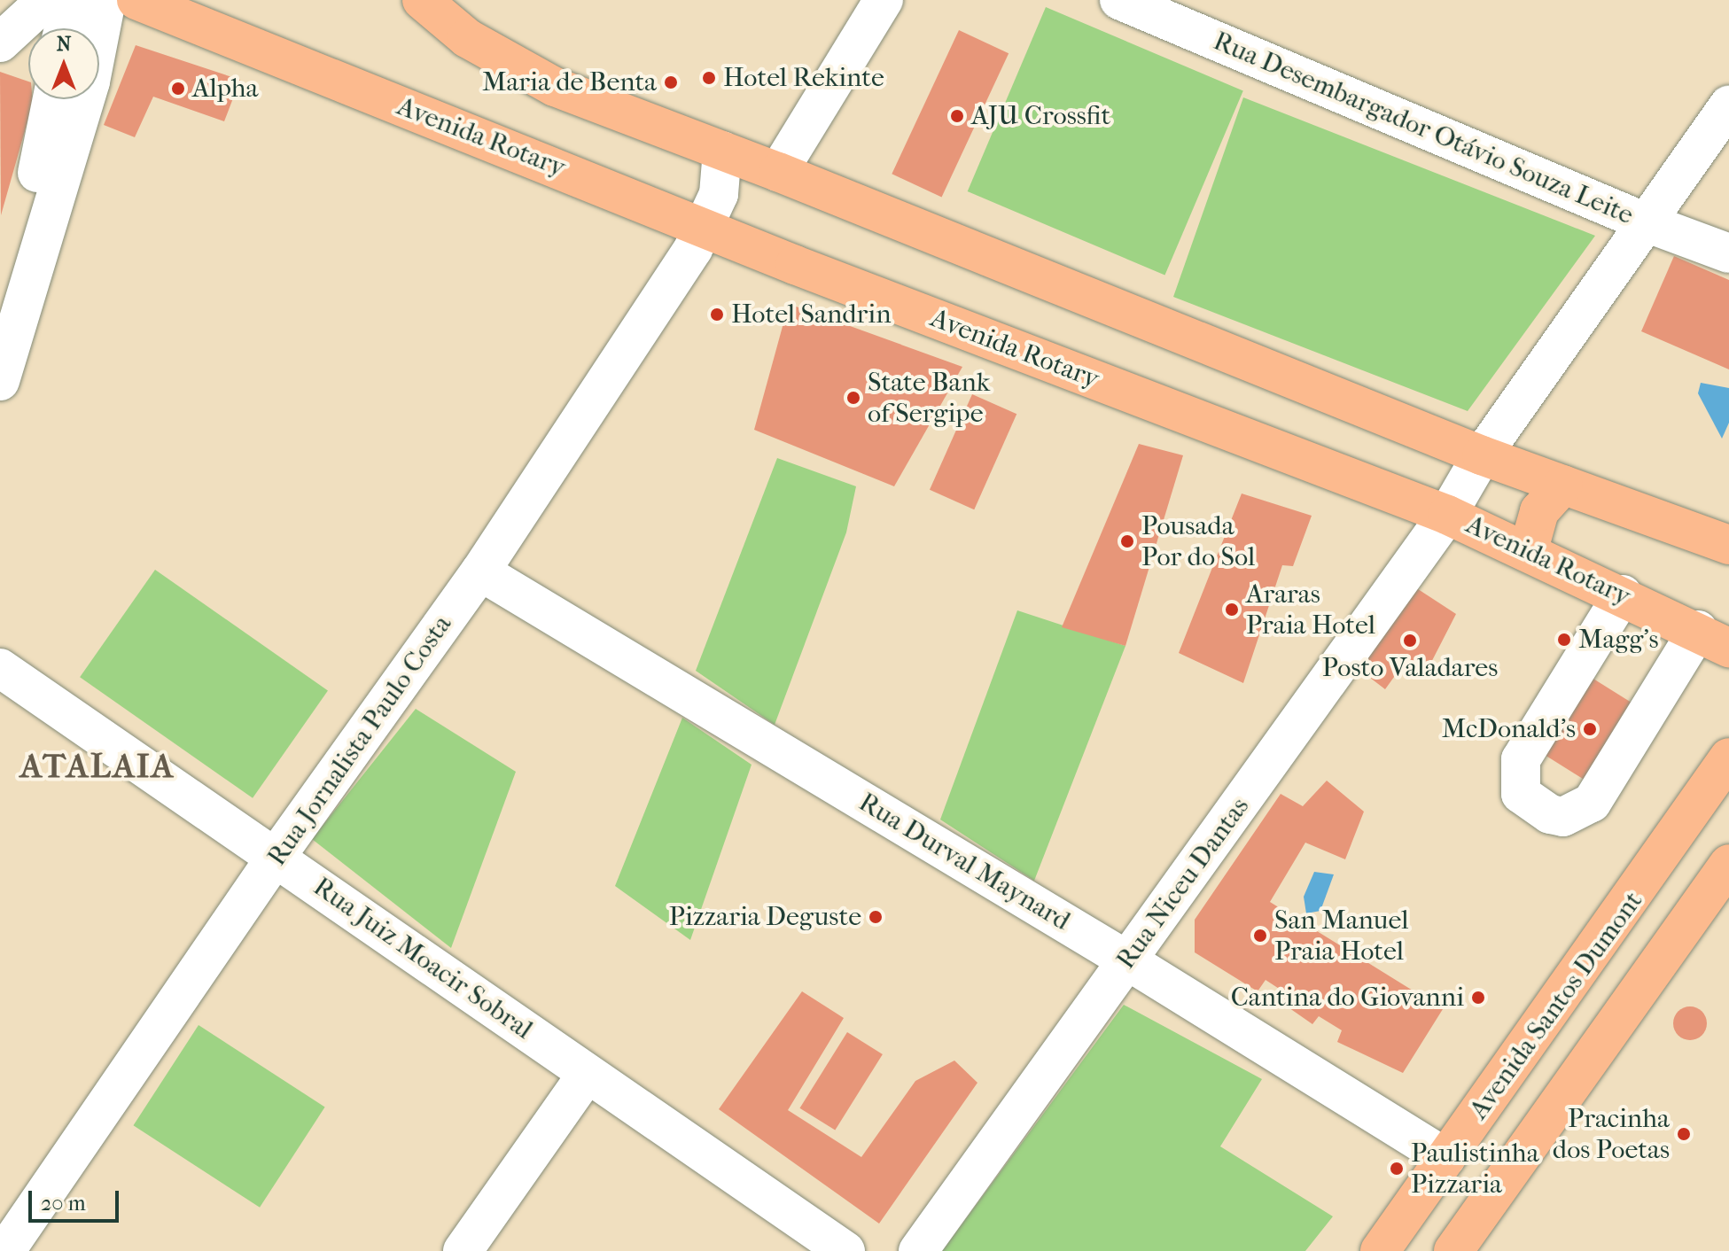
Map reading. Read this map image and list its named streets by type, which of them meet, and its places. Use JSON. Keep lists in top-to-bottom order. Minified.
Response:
{"streets":{"main road":["Avenida Rotary","Avenida Santos Dumont"],"street":["Rua Desembargador Otávio Souza Leite","Rua Jornalista Paulo Costa","Rua Durval Maynard","Rua Niceu Dantas","Rua Juiz Moacir Sobral"]},"crossings":[["Rua Desembargador Otávio Souza Leite","Rua Niceu Dantas"],["Avenida Rotary","Rua Jornalista Paulo Costa"],["Avenida Rotary","Rua Niceu Dantas"],["Rua Jornalista Paulo Costa","Rua Durval Maynard"],["Rua Jornalista Paulo Costa","Rua Juiz Moacir Sobral"],["Rua Durval Maynard","Rua Niceu Dantas"],["Rua Durval Maynard","Avenida Santos Dumont"]],"districts":["ATALAIA"],"places":["Hotel Rekinte","Maria de Benta","Alpha","AJU Crossfit","Hotel Sandrin","State Bank of Sergipe","Pousada Por do Sol","Araras Praia Hotel","Magg's","Posto Valadares","McDonald's","Pizzaria Deguste","San Manuel Praia Hotel","Cantina do Giovanni","Pracinha dos Poetas","Paulistinha Pizzaria"],"scale_bar":"20 m","north":"top"}
